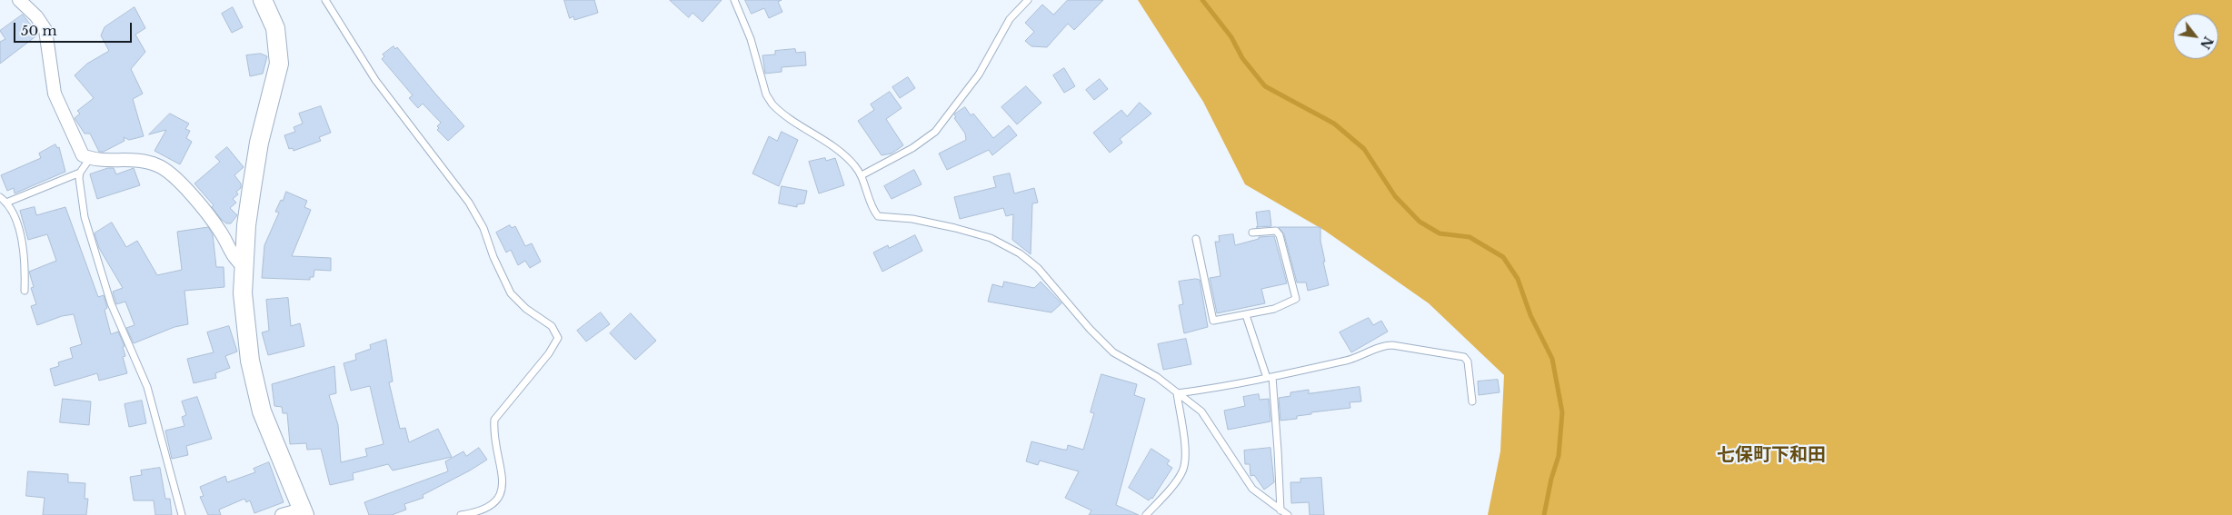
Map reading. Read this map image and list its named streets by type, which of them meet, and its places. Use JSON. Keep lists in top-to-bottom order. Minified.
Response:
{"districts":["七保町下和田"],"scale_bar":"50 m","north":"bottom right"}
